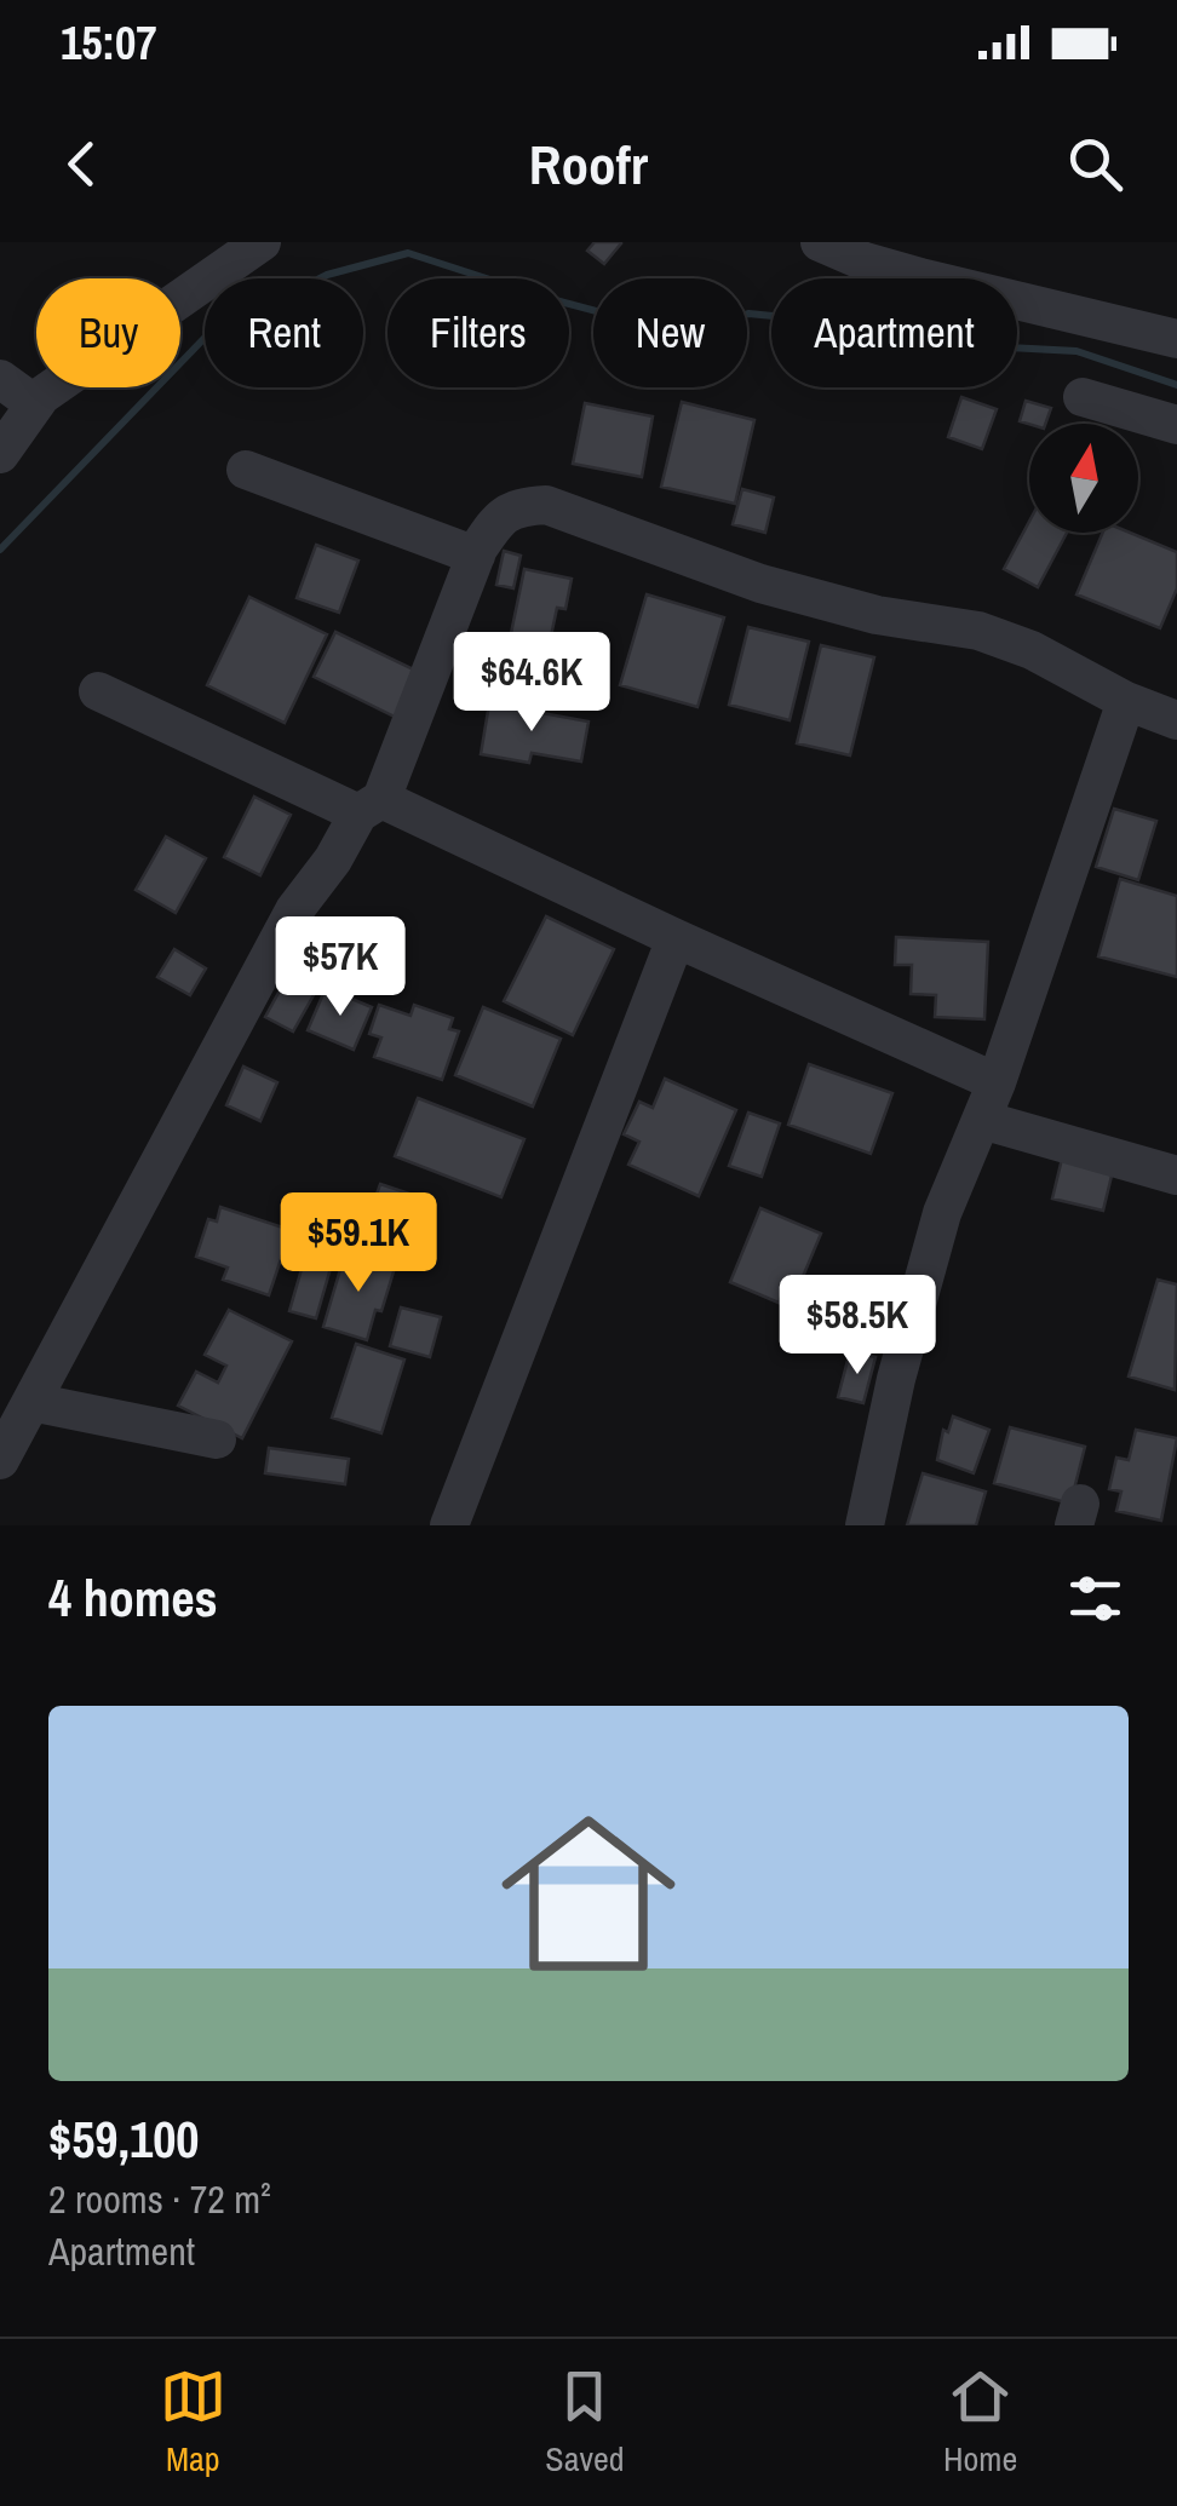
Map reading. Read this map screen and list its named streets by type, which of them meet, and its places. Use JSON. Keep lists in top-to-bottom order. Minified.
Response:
{"north":"top","page":{"status":"15:07","header":"Roofr","chip":["Buy","Rent","Filters","New","Apartment"],"price":["$64.6K","$57K","$59.1K","$58.5K"],"heading":"4 homes","list":[{"name":"$59,100","note":"2 rooms · 72 m² · Apartment"}],"tabs":["Map","Saved","Home"]}}
